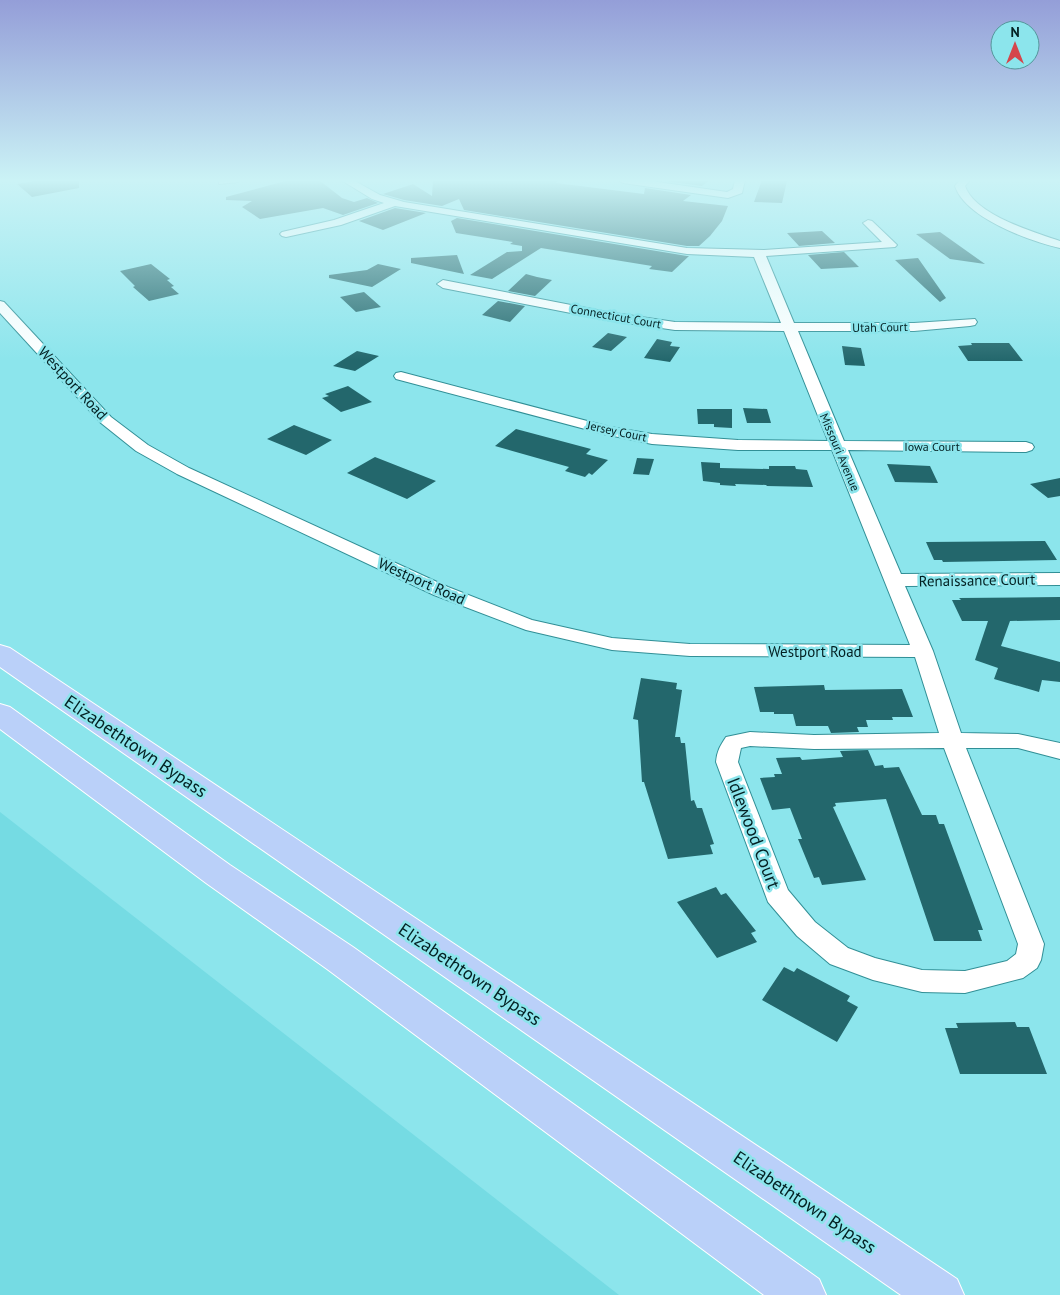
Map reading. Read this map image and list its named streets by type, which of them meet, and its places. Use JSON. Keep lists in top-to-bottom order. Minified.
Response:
{"streets":{"highway":["Elizabethtown Bypass"],"street":["Connecticut Court","Utah Court","Westport Road","Jersey Court","Iowa Court","Missouri Avenue","Renaissance Court","Idlewood Court"]},"crossings":[["Connecticut Court","Utah Court"],["Connecticut Court","Missouri Avenue"],["Utah Court","Missouri Avenue"],["Westport Road","Missouri Avenue"],["Westport Road","Idlewood Court"],["Jersey Court","Iowa Court"],["Jersey Court","Missouri Avenue"],["Iowa Court","Missouri Avenue"],["Missouri Avenue","Renaissance Court"],["Missouri Avenue","Idlewood Court"]],"north":"top"}
